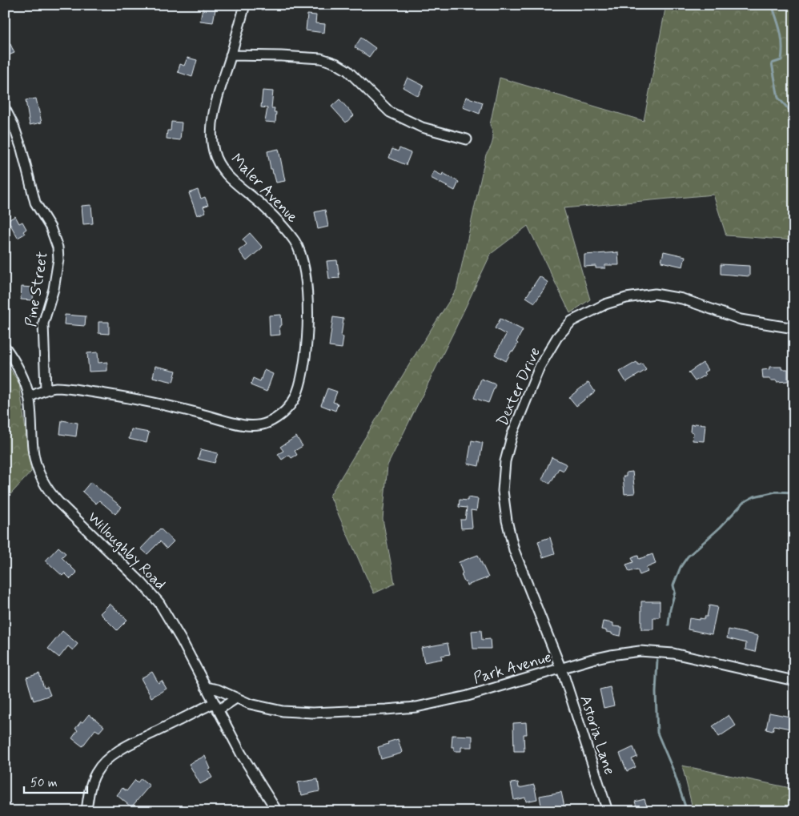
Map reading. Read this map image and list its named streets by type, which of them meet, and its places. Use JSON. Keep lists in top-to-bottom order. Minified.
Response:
{"streets":{"street":["Maler Avenue","Pine Street","Dexter Drive","Willoughby Road","Park Avenue","Astoria Lane"]},"crossings":[["Maler Avenue","Pine Street"],["Maler Avenue","Willoughby Road"],["Dexter Drive","Park Avenue"],["Dexter Drive","Astoria Lane"],["Willoughby Road","Park Avenue"],["Park Avenue","Astoria Lane"]],"scale_bar":"50 m"}
